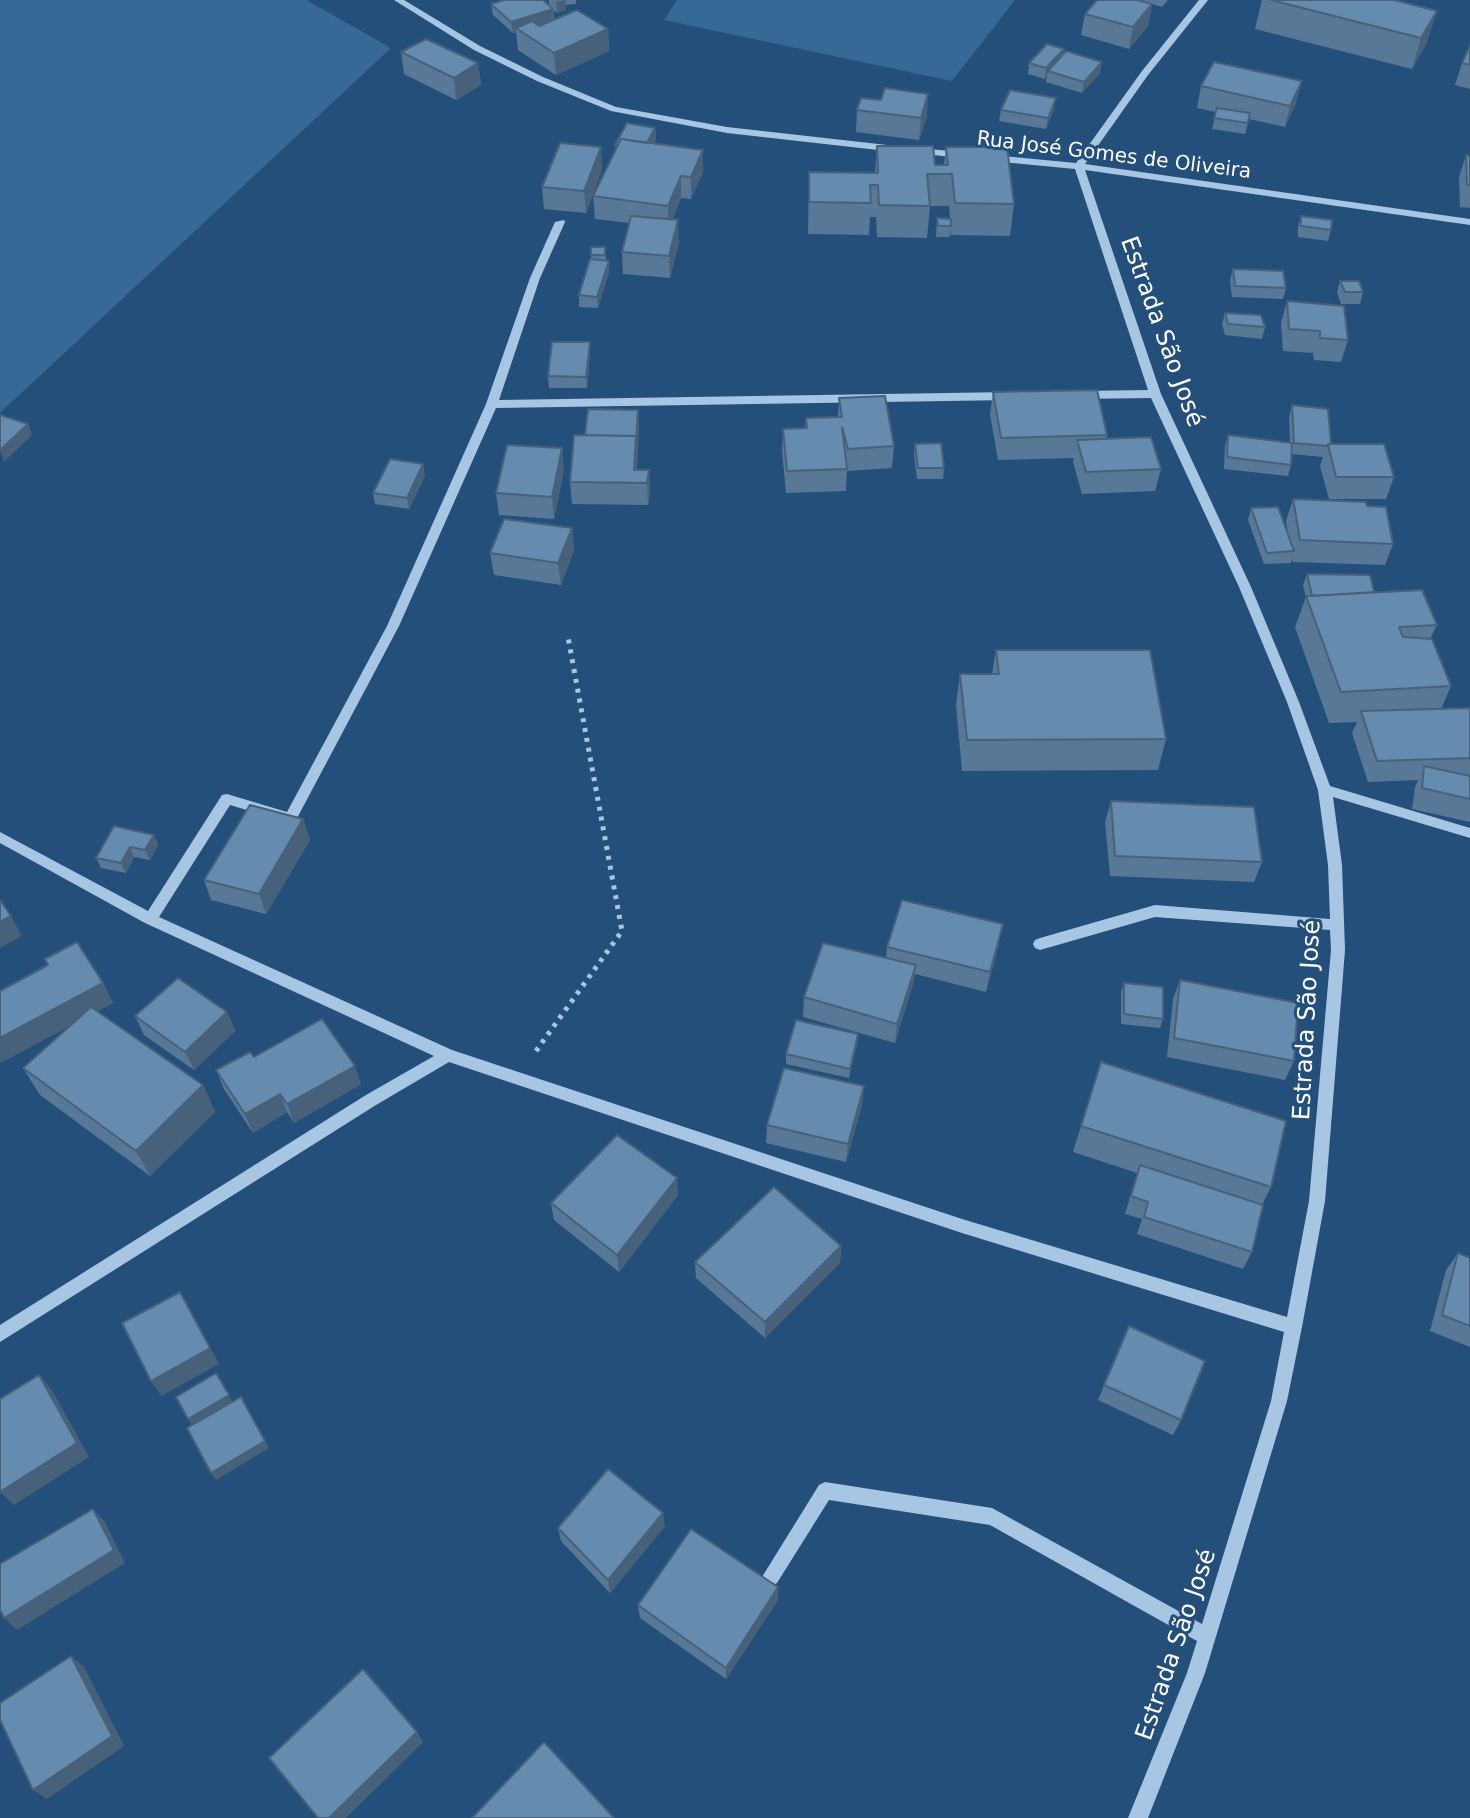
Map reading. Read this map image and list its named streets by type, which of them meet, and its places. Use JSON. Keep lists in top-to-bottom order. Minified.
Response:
{"streets":{"street":["Rua José Gomes de Oliveira","Estrada São José"]},"crossings":[["Rua José Gomes de Oliveira","Estrada São José"]]}
